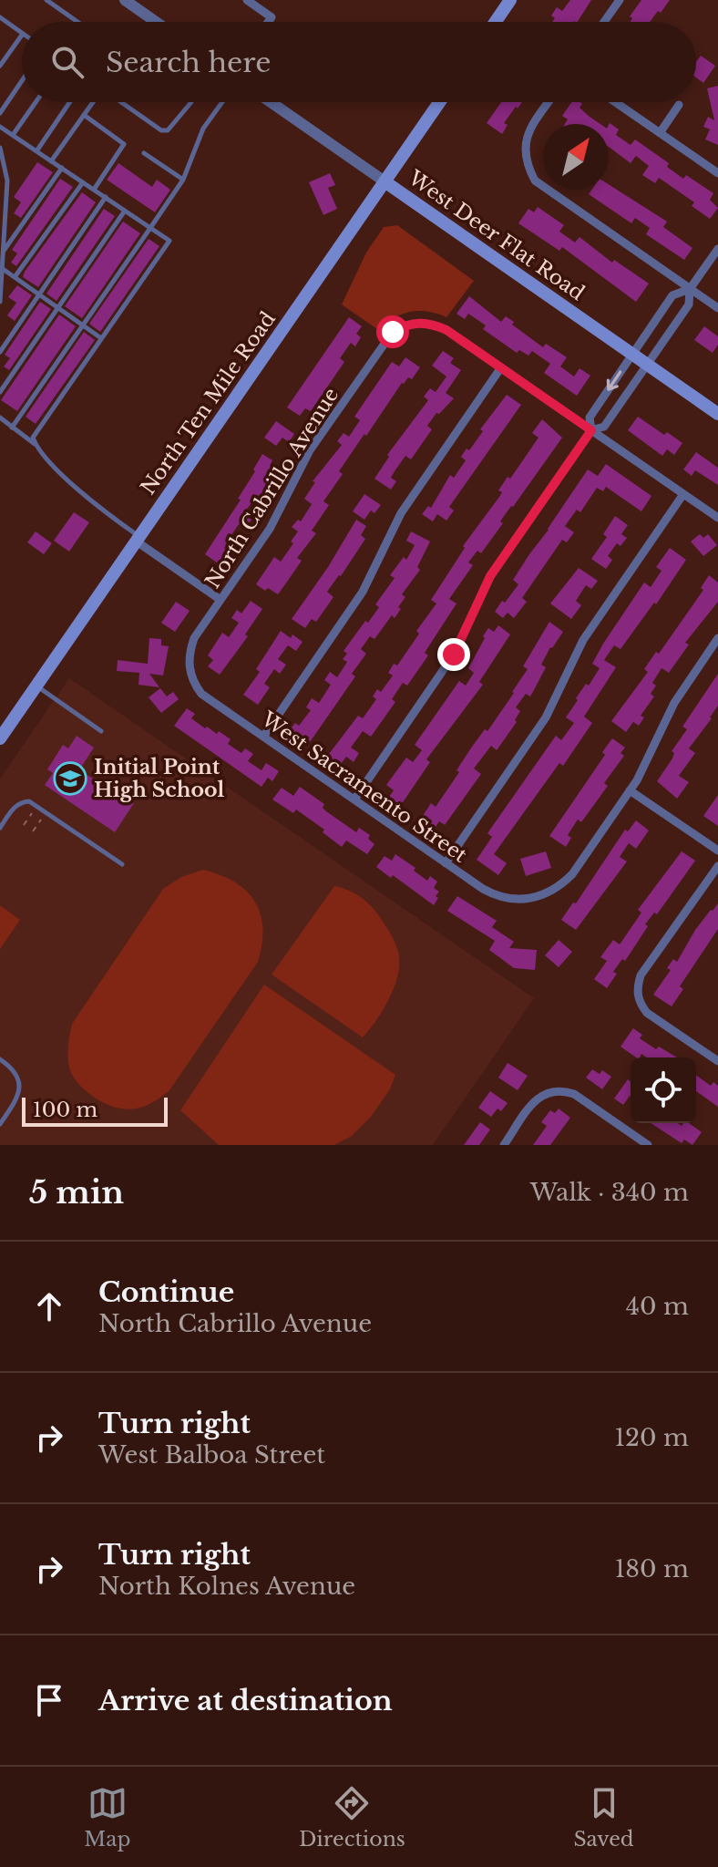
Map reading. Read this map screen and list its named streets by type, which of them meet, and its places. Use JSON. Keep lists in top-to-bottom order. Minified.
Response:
{"streets":{"main road":["West Deer Flat Road","North Ten Mile Road"],"street":["North Cabrillo Avenue","West Sacramento Street"]},"crossings":[["West Deer Flat Road","North Ten Mile Road"],["North Cabrillo Avenue","West Sacramento Street"]],"places":{"school or university":["Initial Point High School"]},"scale_bar":"100 m","north":"top right","page":{"search":"Search here","scale":"100 m","heading":["5 min","Walk · 340 m"],"list":[["Continue","North Cabrillo Avenue","40 m"],["Turn right","West Balboa Street","120 m"],["Turn right","North Kolnes Avenue","180 m"],"Arrive at destination"],"nav":["Map","Directions","Saved"]}}
